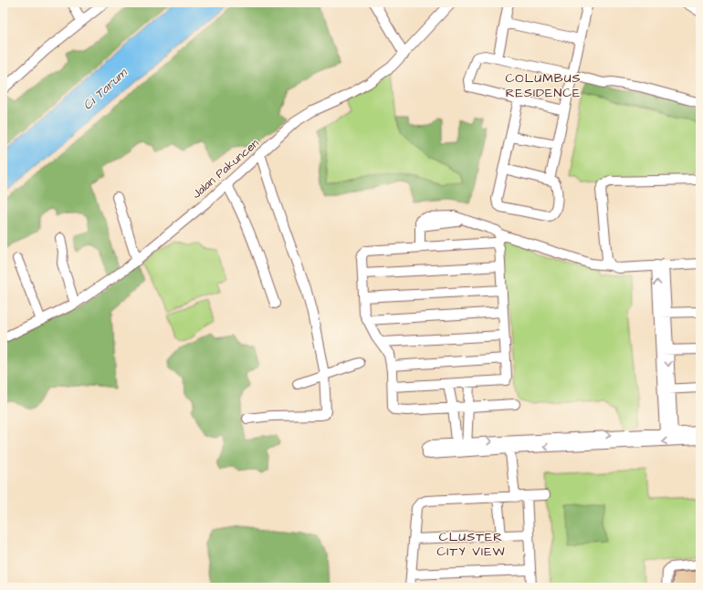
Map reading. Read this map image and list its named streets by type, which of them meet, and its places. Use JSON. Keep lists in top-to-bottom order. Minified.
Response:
{"streets":{"street":["Jalan Pakuncen"]},"districts":["COLUMBUS RESIDENCE","CLUSTER CITY VIEW"],"water":["Ci Tarum"]}
